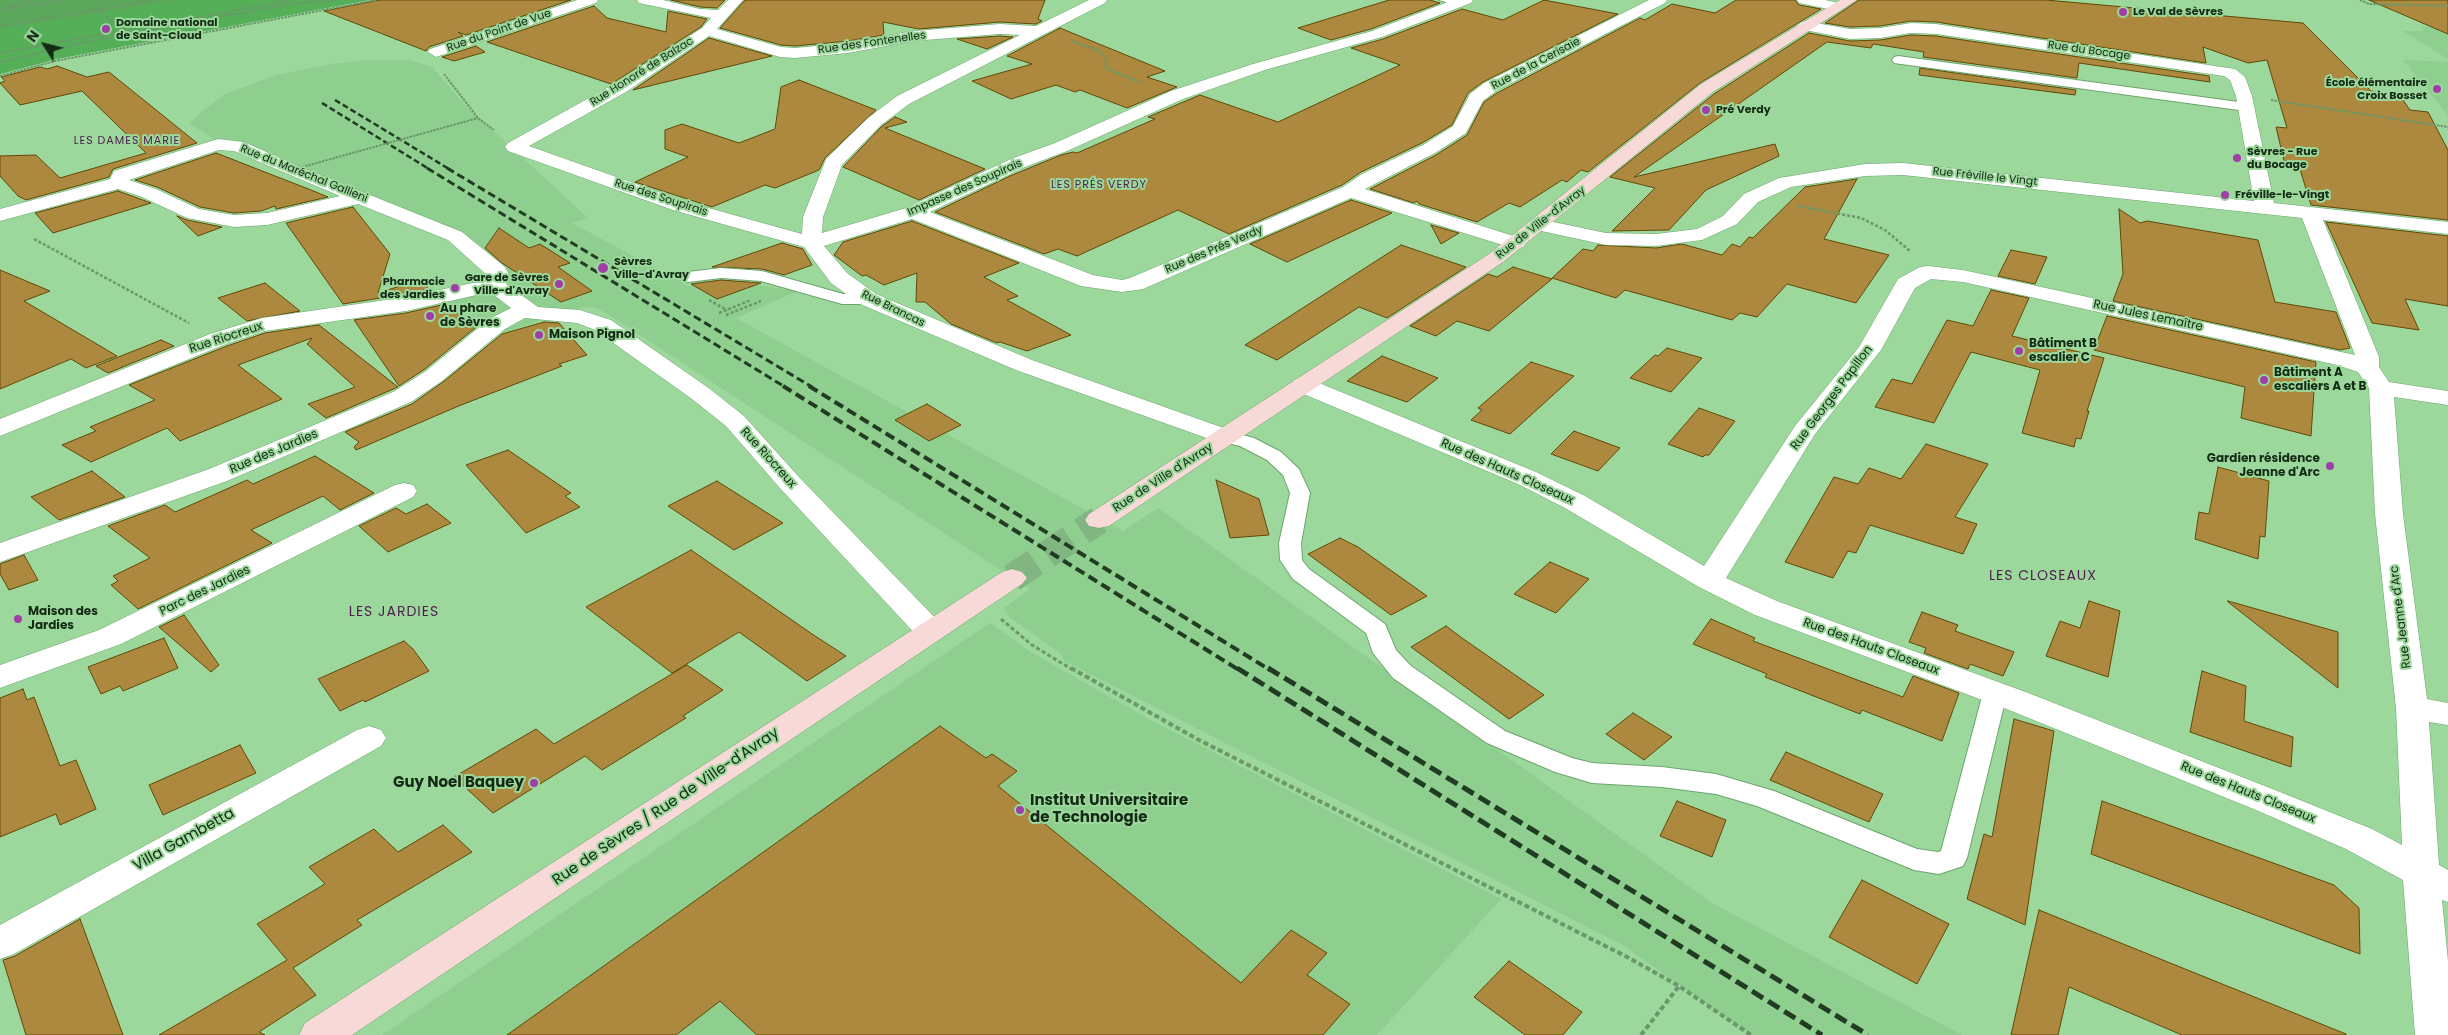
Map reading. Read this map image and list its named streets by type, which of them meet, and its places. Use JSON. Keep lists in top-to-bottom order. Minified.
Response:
{"streets":{"main road":["Rue de Ville-d'Avray","Rue de Ville d'Avray","Rue de Sèvres / Rue de Ville-d'Avray"],"street":["Rue du Point de Vue","Rue des Fontenelles","Rue du Bocage","Rue de la Cerisaie","Rue Honoré de Balzac","Rue du Maréchal Gallieni","Rue Fréville le Vingt","Impasse des Soupirais","Rue des Soupirais","Rue des Prés Verdy","Rue Brancas","Rue Jules Lemaître","Rue Riocreux","Rue Georges Papillon","Rue des Jardies","Rue des Hauts Closeaux","Parc des Jardies","Rue Jeanne d'Arc","Villa Gambetta"]},"crossings":[["Rue des Fontenelles","Rue Honoré de Balzac"],["Rue du Bocage","Rue Fréville le Vingt"],["Rue du Bocage","Rue de Ville-d'Avray"],["Rue de la Cerisaie","Rue des Prés Verdy"],["Rue Honoré de Balzac","Rue des Soupirais"],["Rue du Maréchal Gallieni","Rue Riocreux"],["Rue Fréville le Vingt","Rue de Ville-d'Avray"],["Rue Fréville le Vingt","Rue Jeanne d'Arc"],["Impasse des Soupirais","Rue des Soupirais"],["Impasse des Soupirais","Rue des Prés Verdy"],["Impasse des Soupirais","Rue Brancas"],["Rue des Soupirais","Rue Brancas"],["Rue de Ville-d'Avray","Rue Brancas"],["Rue de Ville-d'Avray","Rue des Hauts Closeaux"],["Rue de Ville-d'Avray","Rue de Ville d'Avray"],["Rue Brancas","Rue de Ville d'Avray"],["Rue Jules Lemaître","Rue Georges Papillon"],["Rue Jules Lemaître","Rue Jeanne d'Arc"],["Rue Riocreux","Rue des Jardies"],["Rue Riocreux","Rue de Sèvres / Rue de Ville-d'Avray"],["Rue Georges Papillon","Rue des Hauts Closeaux"],["Rue des Hauts Closeaux","Rue Jeanne d'Arc"]],"districts":["LES DAMES MARIE","LES PRÉS VERDY","LES CLOSEAUX","LES JARDIES"],"places":["Le Val de Sèvres","Domaine national de Saint-Cloud","École élémentaire Croix Bosset","Pré Verdy","Sèvres - Rue du Bocage","Fréville-le-Vingt","Sèvres Ville-d'Avray","Gare de Sèvres Ville-d'Avray","Pharmacie des Jardies","Au phare de Sèvres","Maison Pignol","Bâtiment B escalier C","Bâtiment A escaliers A et B","Gardien résidence Jeanne d'Arc","Maison des Jardies","Guy Noel Baquey","Institut Universitaire de Technologie"],"north":"top left"}
